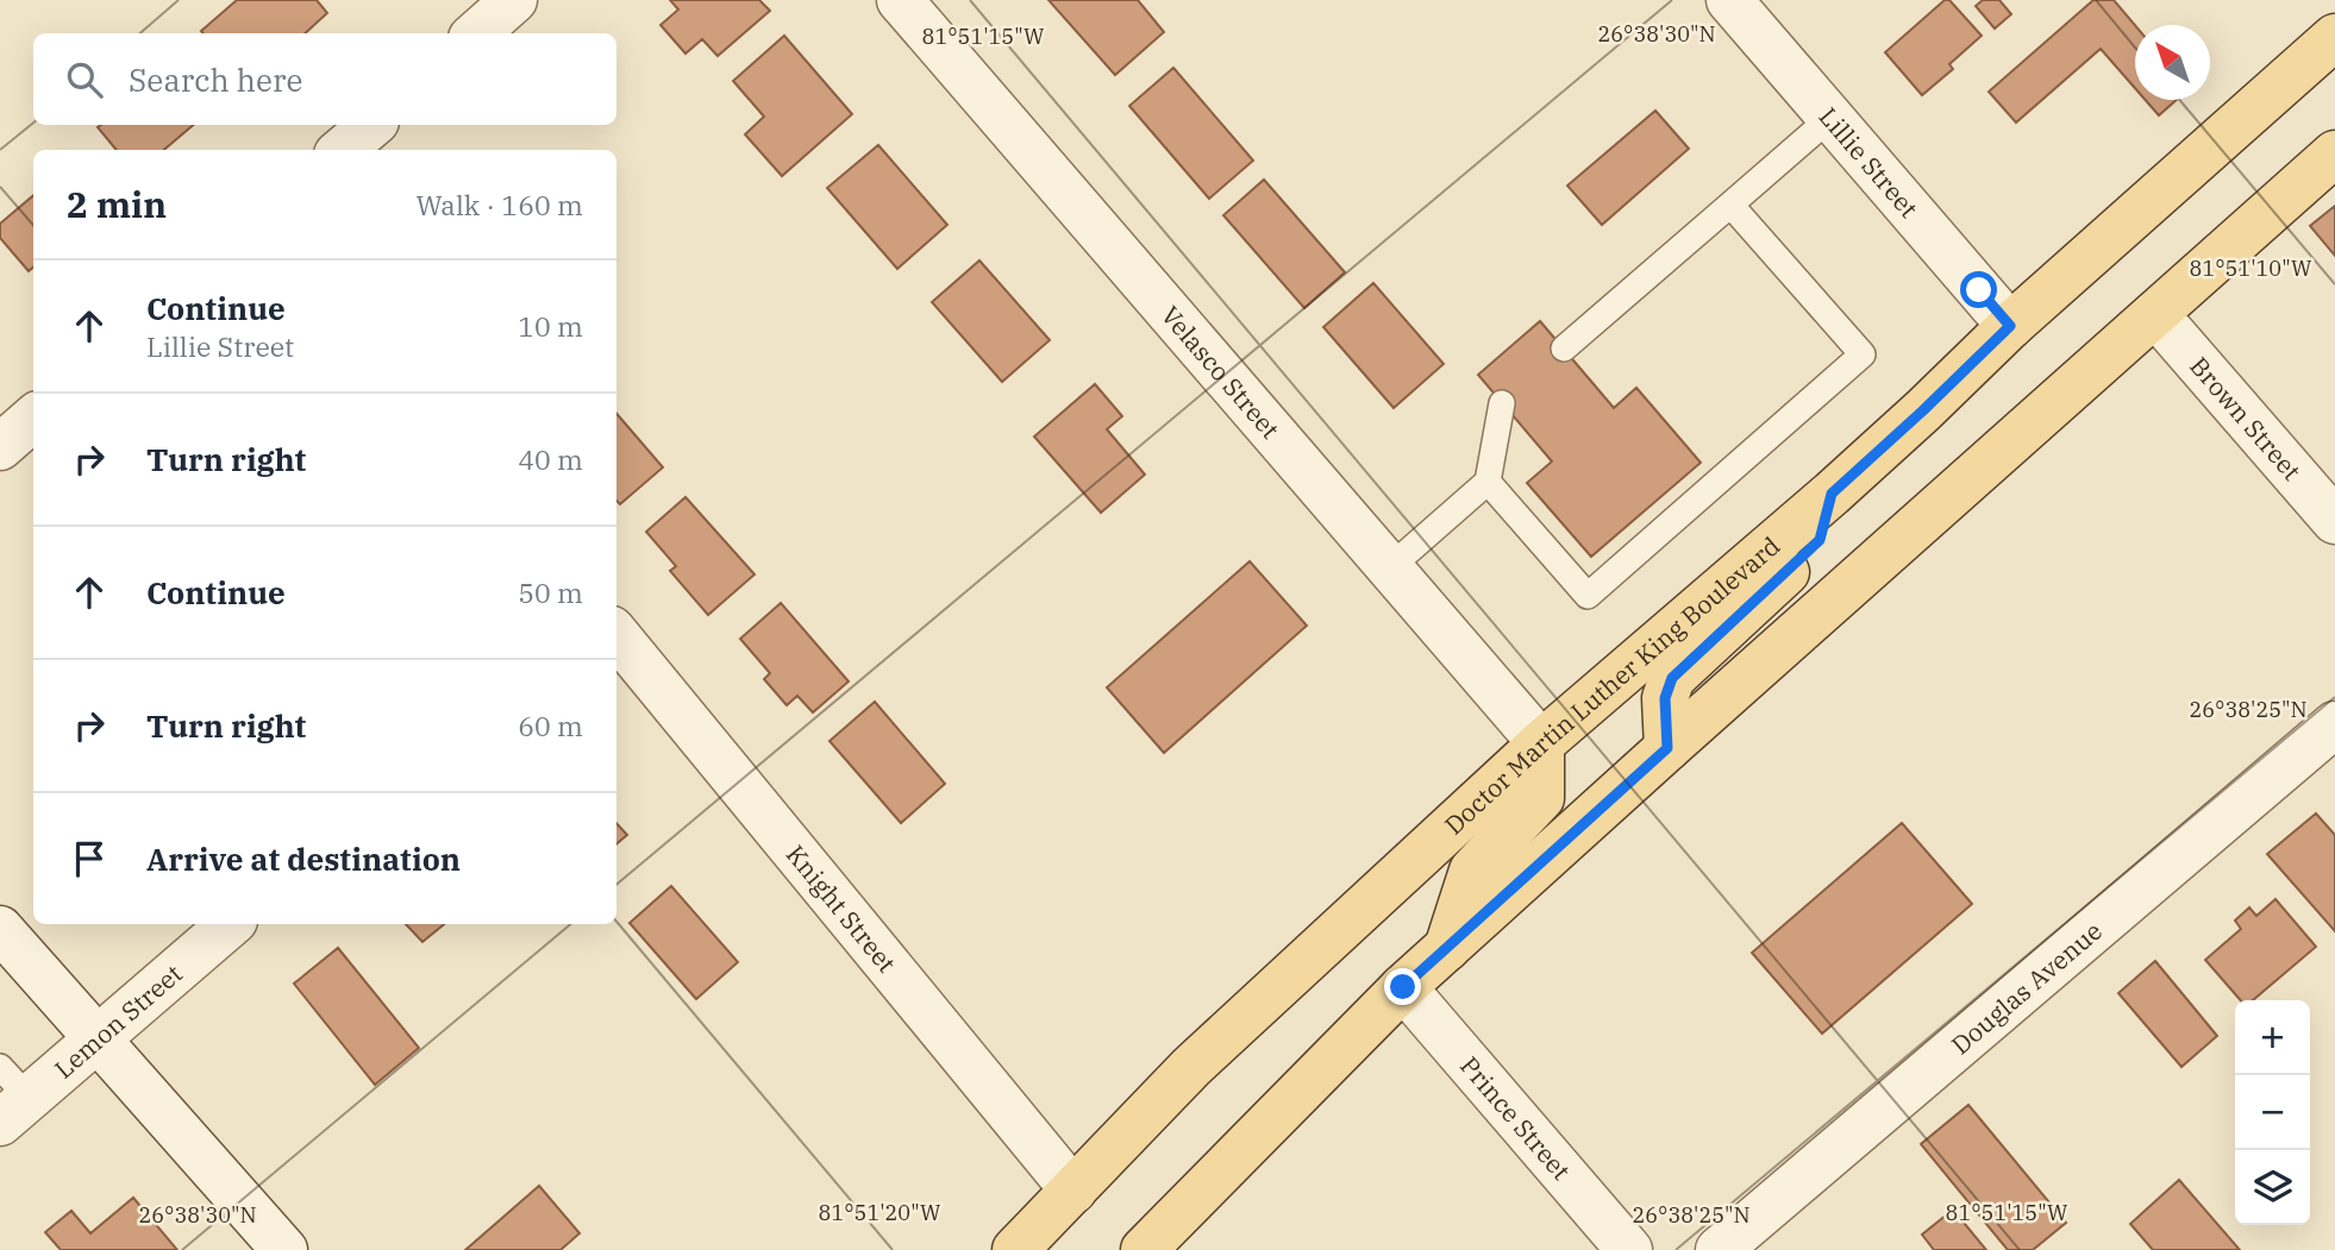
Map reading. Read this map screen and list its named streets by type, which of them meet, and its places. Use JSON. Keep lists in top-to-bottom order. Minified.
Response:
{"streets":{"main road":["Doctor Martin Luther King Boulevard"],"street":["Lillie Street","Velasco Street","Brown Street","Knight Street","Douglas Avenue","Lemon Street","Prince Street"]},"crossings":[["Lillie Street","Doctor Martin Luther King Boulevard"],["Velasco Street","Doctor Martin Luther King Boulevard"],["Doctor Martin Luther King Boulevard","Knight Street"]],"north":"top left","page":{"search":"Search here","heading":["2 min","Walk · 160 m"],"list":[["Continue","Lillie Street","10 m"],["Turn right","40 m"],["Continue","50 m"],["Turn right","60 m"],"Arrive at destination"],"map_buttons":["+","−"]},"coordinates":["26°38'30\"N","81°51'15\"W","81°51'10\"W","26°38'25\"N","81°51'20\"W"]}
